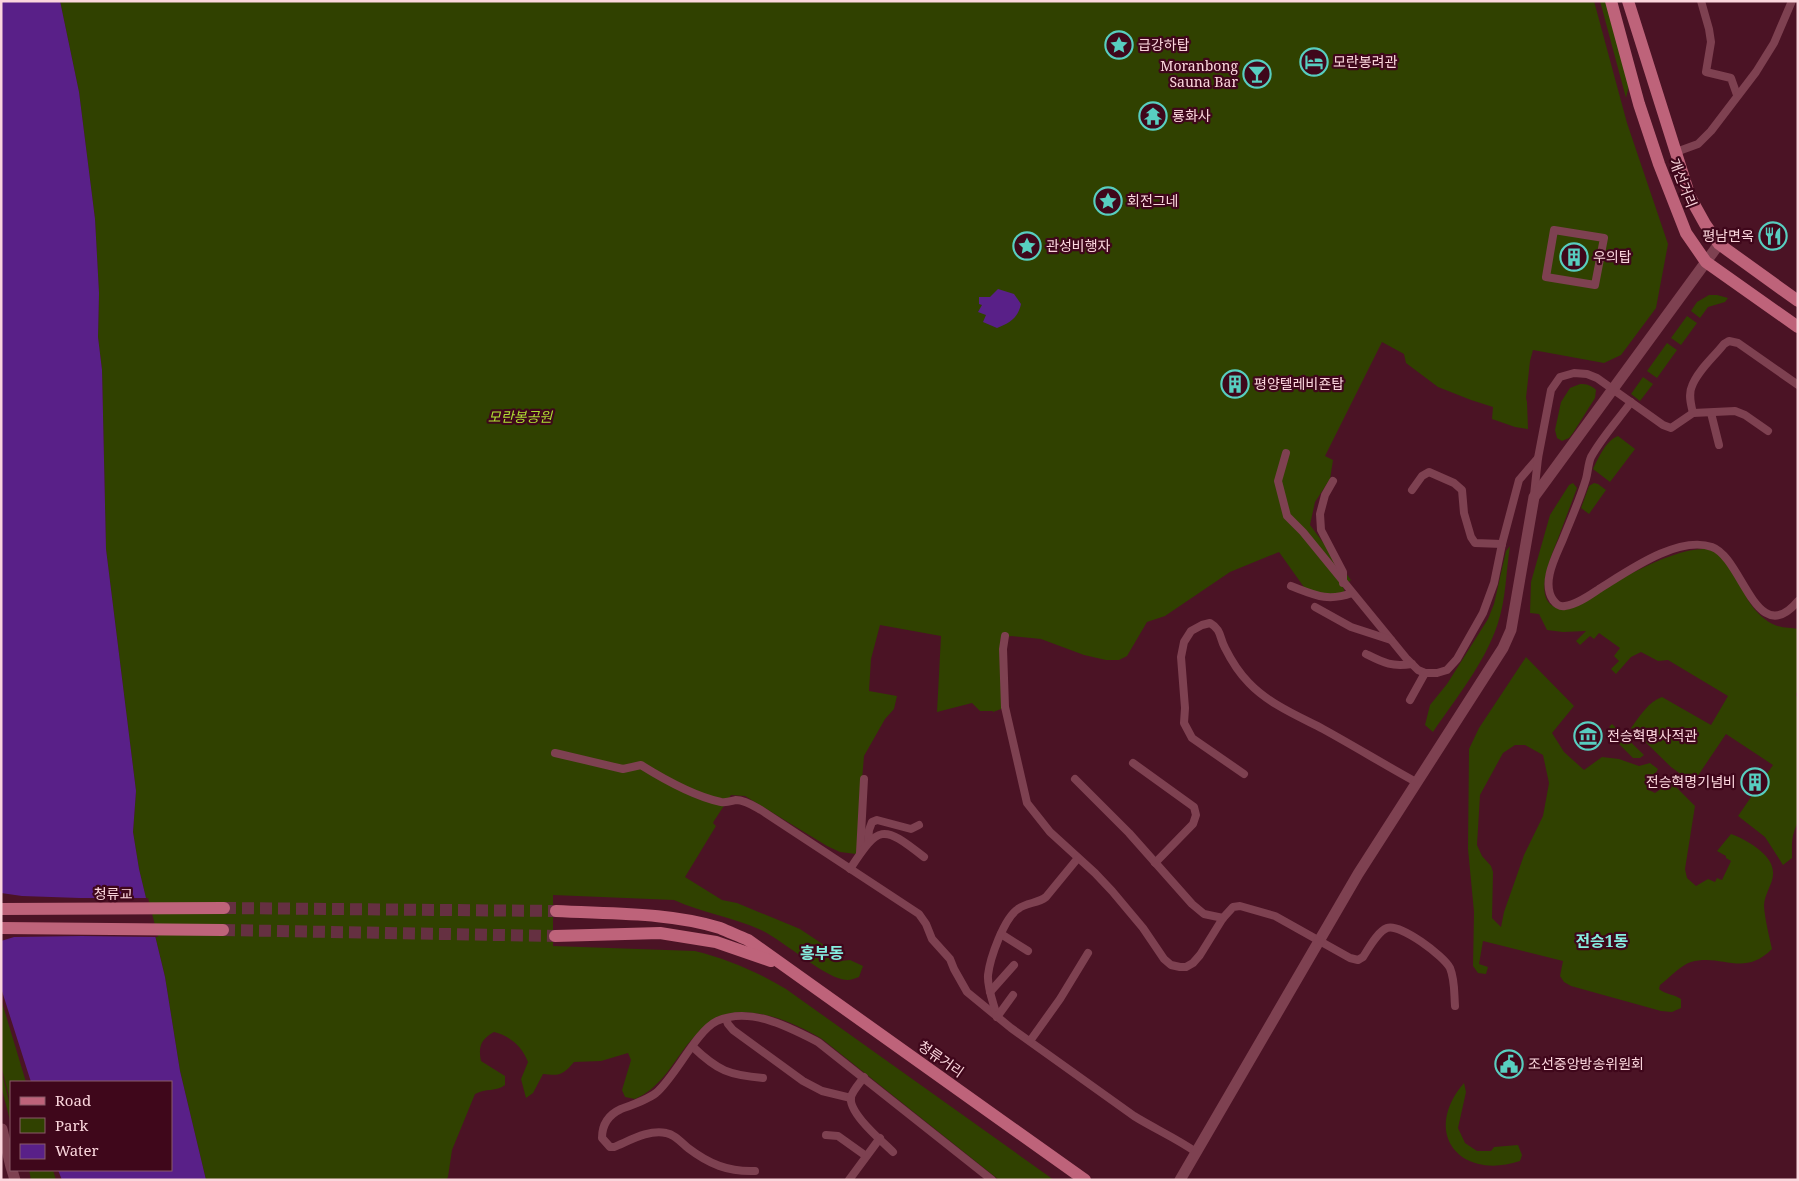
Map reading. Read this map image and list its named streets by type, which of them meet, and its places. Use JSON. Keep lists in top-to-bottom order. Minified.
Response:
{"streets":{"main road":["개선거리","청류교","청류거리"]},"districts":["전승1동","흥부동"],"parks":["모란봉공원"],"places":{"place":["급강하탑","회전그네","관성비행자"],"hotel":["모란봉려관"],"bar":["Moranbong Sauna Bar"],"temple":["룡화사"],"restaurant":["평남면옥"],"building":["우의탑","평양텔레비죤탑","전승혁명기념비"],"museum":["전승혁명사적관"],"public building":["조선중앙방송위원회"]},"legend":["Road","Park","Water"]}
